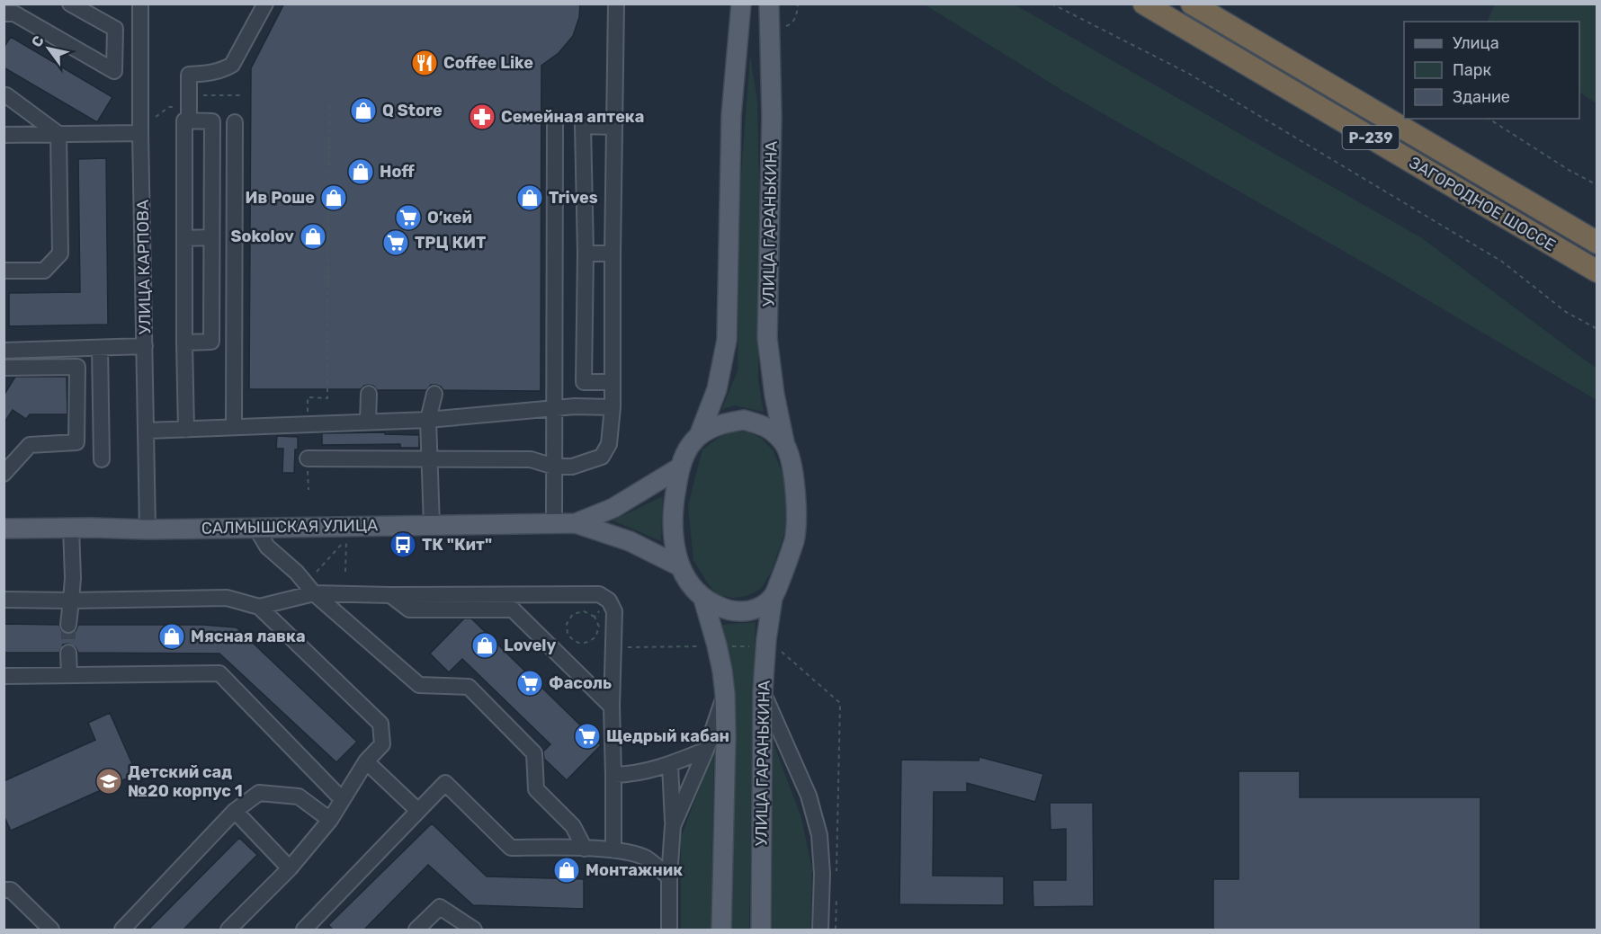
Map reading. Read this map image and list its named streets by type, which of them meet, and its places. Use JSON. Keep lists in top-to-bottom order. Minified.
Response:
{"streets":{"highway":["Р-239","ЗАГОРОДНОЕ ШОССЕ"],"main road":["УЛИЦА ГАРАНЬКИНА","САЛМЫШСКАЯ УЛИЦА"],"street":["УЛИЦА КАРПОВА"]},"crossings":[["УЛИЦА ГАРАНЬКИНА","САЛМЫШСКАЯ УЛИЦА"],["УЛИЦА КАРПОВА","САЛМЫШСКАЯ УЛИЦА"]],"places":{"restaurant":["Coffee Like"],"shop":["Q Store","Hoff","Ив Роше","Trives","Sokolov","Мясная лавка","Lovely","Монтажник"],"pharmacy":["Семейная аптека"],"supermarket":["О’кей","ТРЦ КИТ","Фасоль","Щедрый кабан"],"bus stop":["ТК \"Кит\""],"school or university":["Детский сад №20 корпус 1"]},"legend":["Улица","Парк","Здание"],"north":"top left"}
